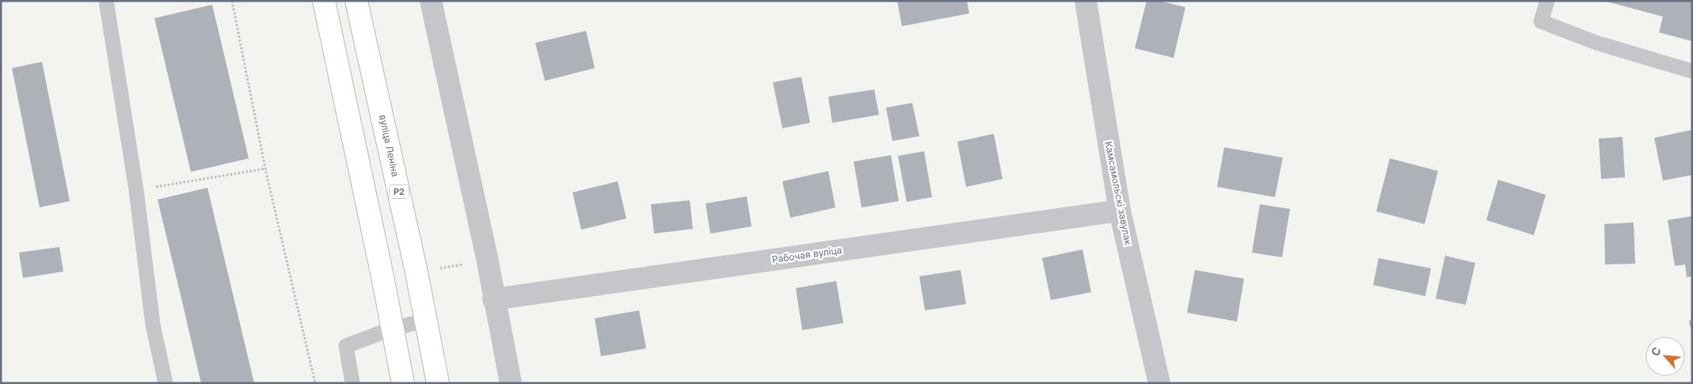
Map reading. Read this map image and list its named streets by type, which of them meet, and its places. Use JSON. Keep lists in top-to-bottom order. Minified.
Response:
{"streets":{"main road":["вуліца Леніна","Р2"],"street":["Камсамольскі завулак","Рабочая вуліца"]},"crossings":[["Камсамольскі завулак","Рабочая вуліца"]],"north":"top left"}
